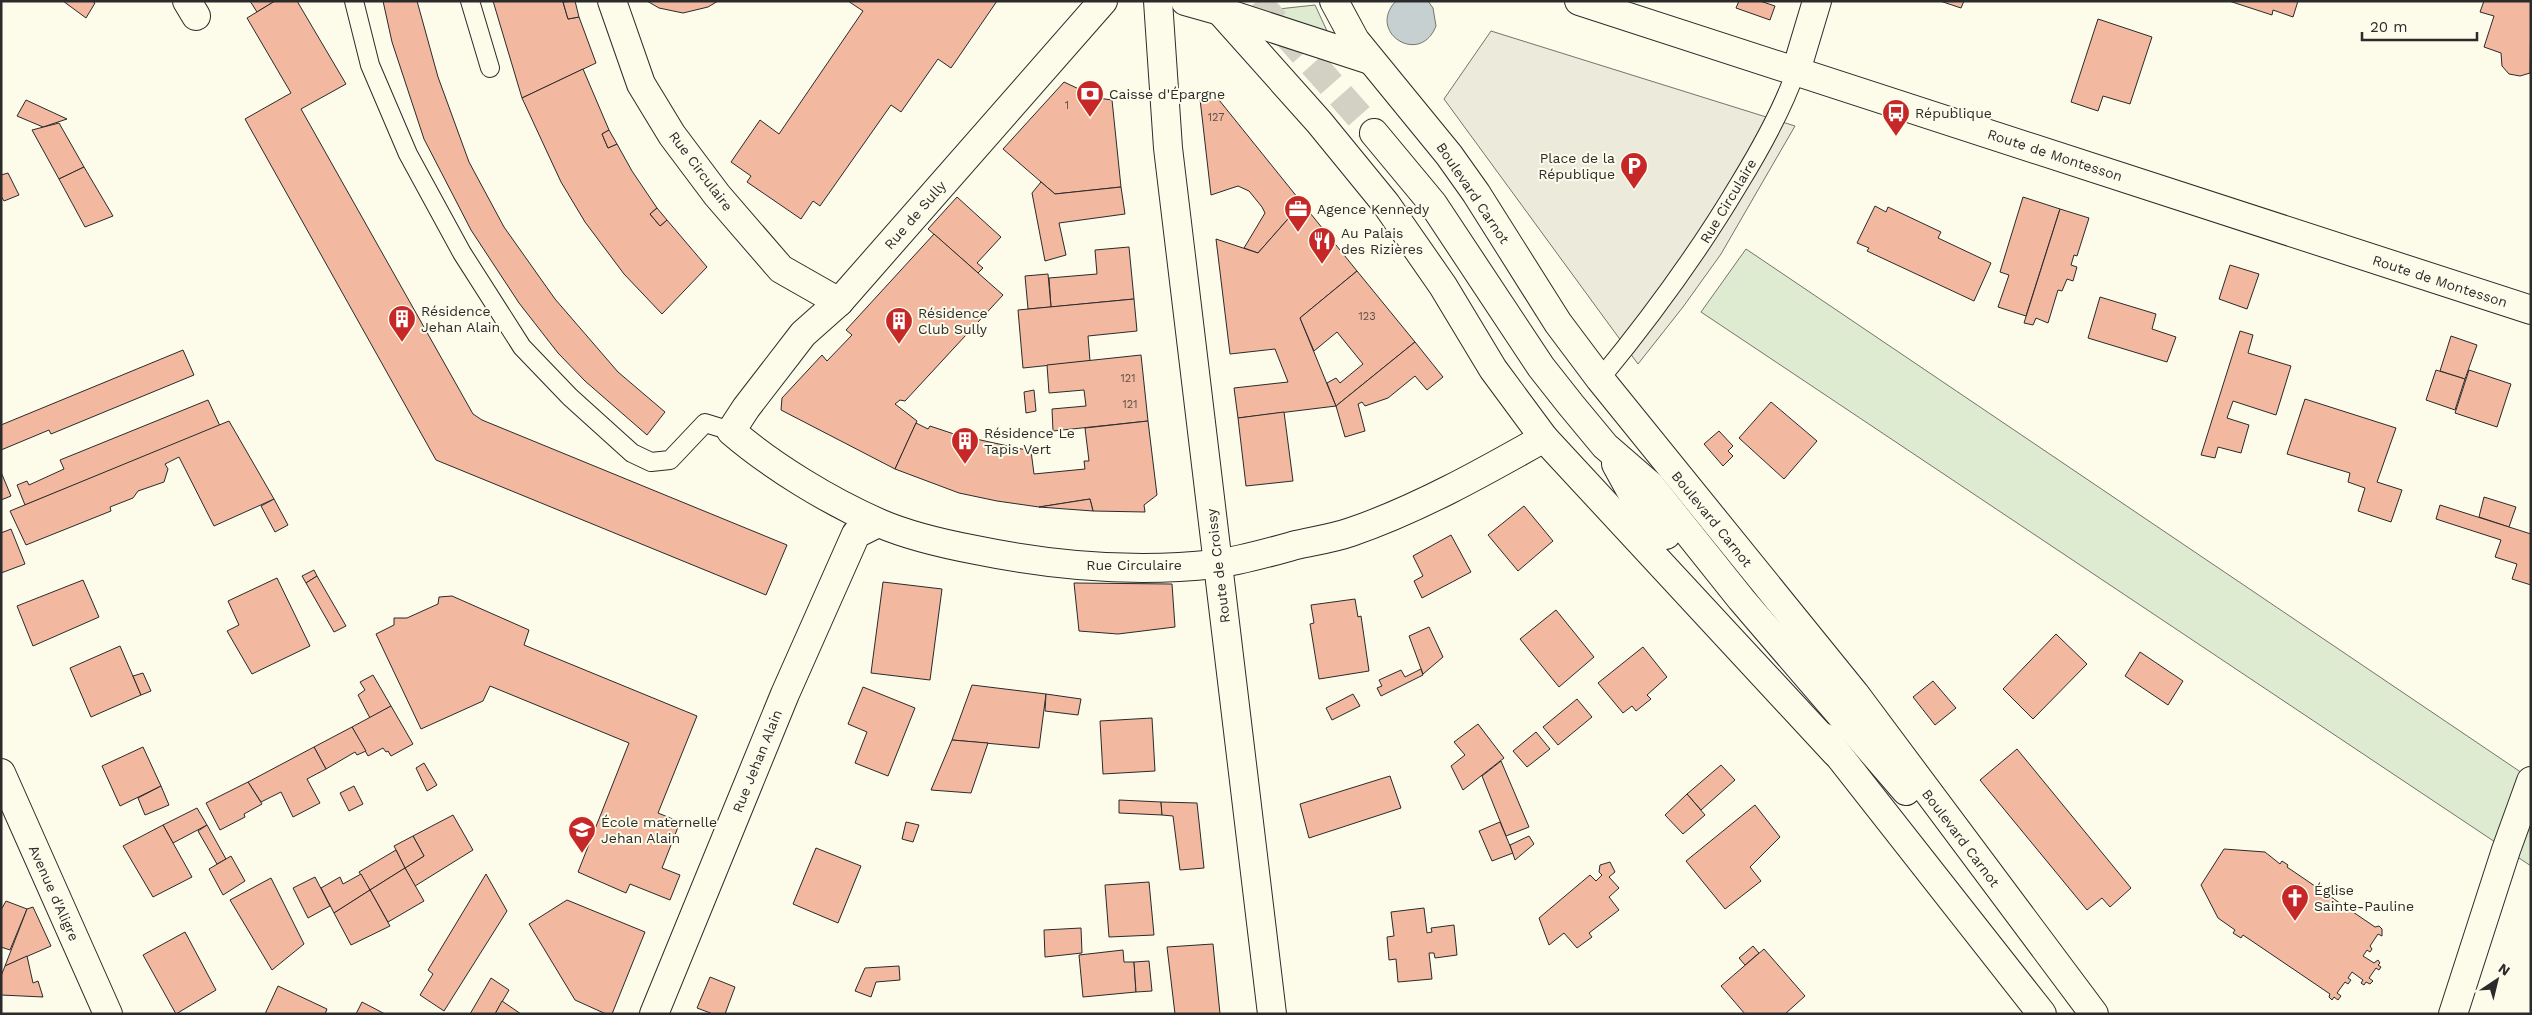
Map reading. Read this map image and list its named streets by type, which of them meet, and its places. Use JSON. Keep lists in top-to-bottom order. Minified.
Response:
{"streets":{"main road":["Route de Montesson","Rue Circulaire","Boulevard Carnot","Rue de Sully","Route de Croissy","Rue Jehan Alain","Avenue d'Aligre"]},"crossings":[["Route de Montesson","Rue Circulaire"],["Rue Circulaire","Boulevard Carnot"],["Rue Circulaire","Rue de Sully"],["Rue Circulaire","Route de Croissy"],["Rue Circulaire","Rue Jehan Alain"]],"places":{"bank":["Caisse d'Épargne"],"bus stop":["République"],"parking":["Place de la République"],"office":["Agence Kennedy"],"restaurant":["Au Palais des Rizières"],"building":["Résidence Jehan Alain","Résidence Club Sully","Résidence Le Tapis Vert"],"school or university":["École maternelle Jehan Alain"],"church":["Église Sainte-Pauline"]},"house_numbers":["1","127","123","121","121"],"scale_bar":"20 m","north":"top right"}
